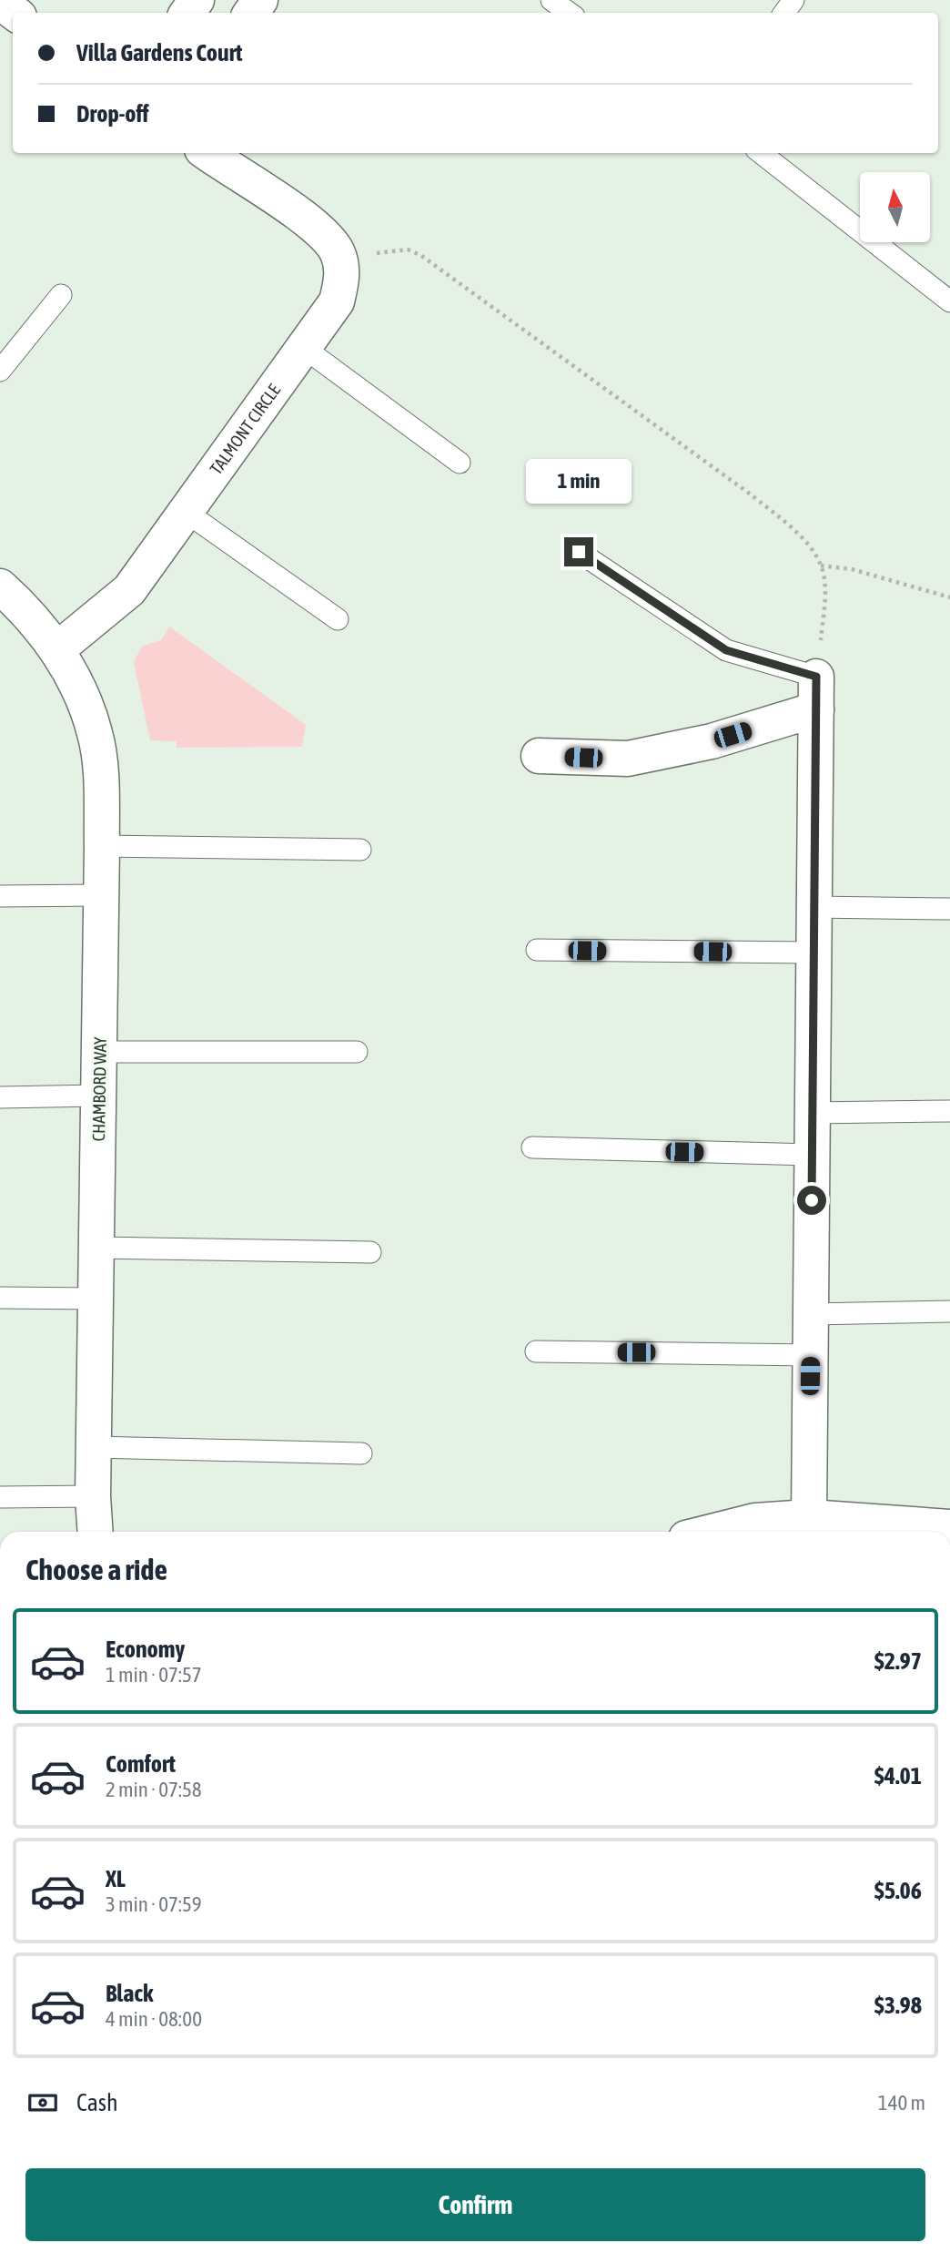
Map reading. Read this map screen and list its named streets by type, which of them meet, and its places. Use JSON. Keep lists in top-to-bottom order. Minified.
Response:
{"streets":{"street":["TALMONT CIRCLE","CHAMBORD WAY"]},"crossings":[["TALMONT CIRCLE","CHAMBORD WAY"]],"north":"top","page":{"banner":["Villa Gardens Court","Drop-off"],"bubble":"1 min","heading":"Choose a ride","list":[{"name":"Economy","note":"1 min · 07:57","value":"$2.97"},{"name":"Comfort","note":"2 min · 07:58","value":"$4.01"},{"name":"XL","note":"3 min · 07:59","value":"$5.06"},{"name":"Black","note":"4 min · 08:00","value":"$3.98"}],"pay":["Cash","140 m"],"buttons":"Confirm"}}
